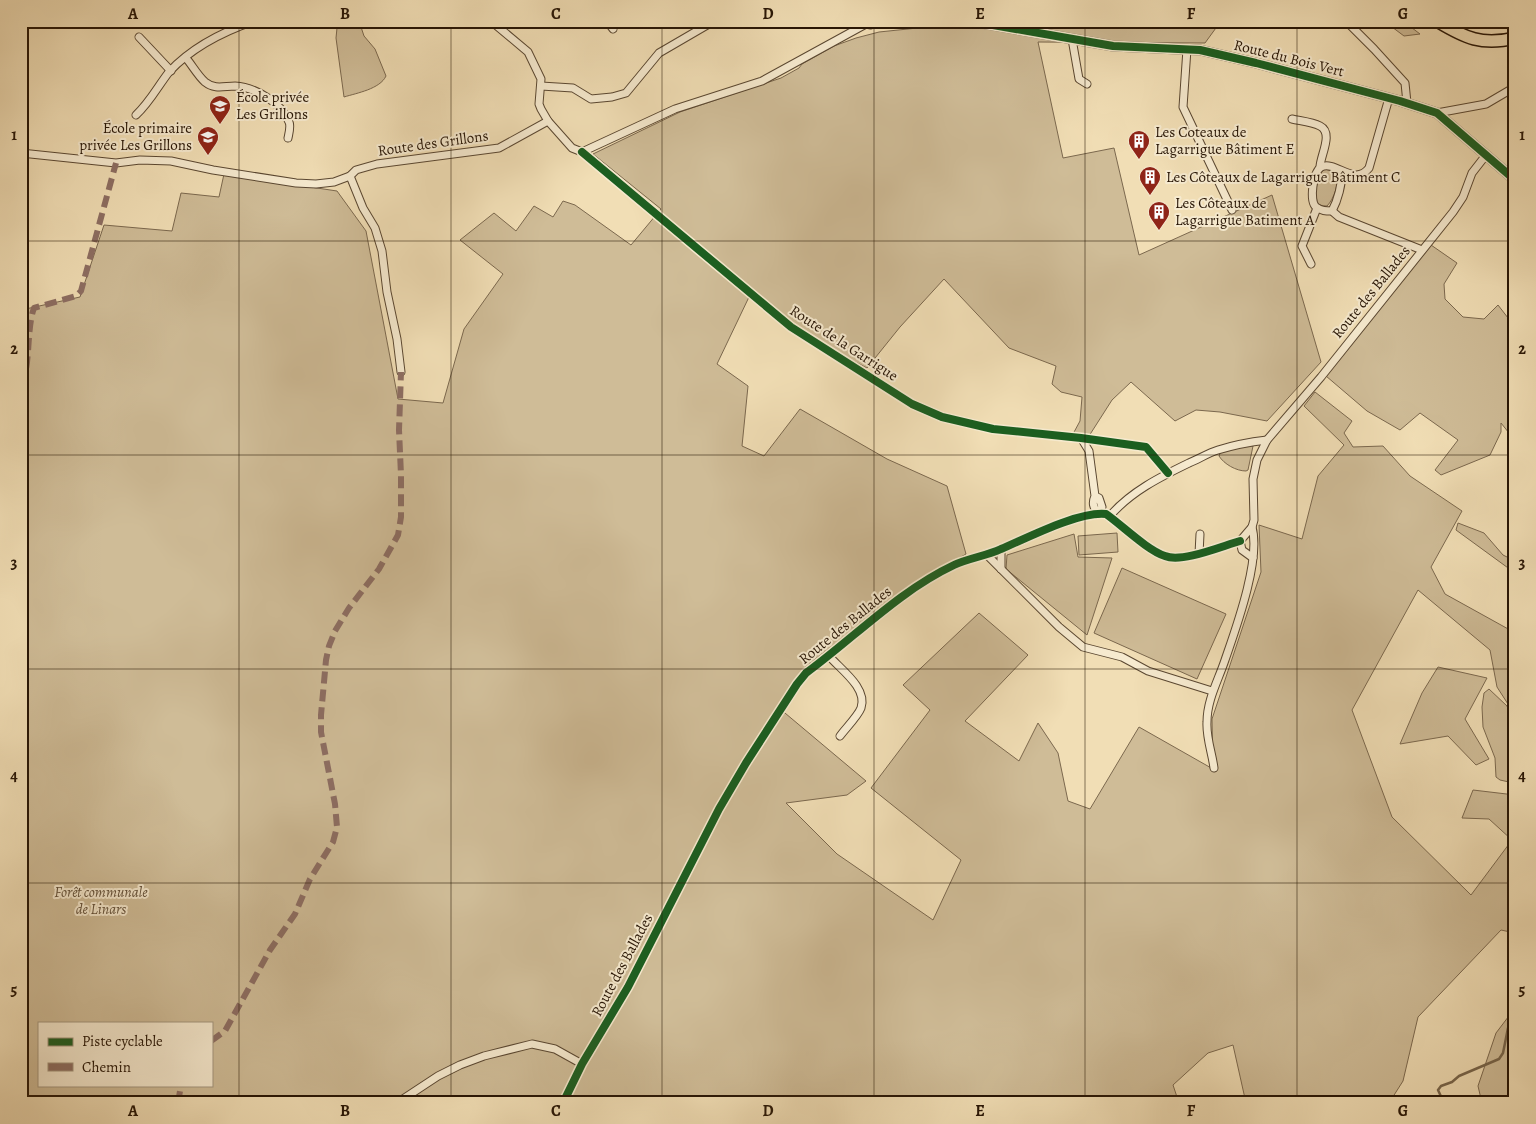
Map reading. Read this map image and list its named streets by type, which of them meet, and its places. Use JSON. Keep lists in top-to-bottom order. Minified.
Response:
{"streets":{"street":["Route du Bois Vert","Route des Grillons","Route des Ballades","Route de la Garrigue"]},"crossings":[["Route du Bois Vert","Route des Ballades"]],"parks":["Forêt communale de Linars"],"places":{"school or university":["École privée Les Grillons","École primaire privée Les Grillons"],"building":["Les Coteaux de Lagarrigue Bâtiment E","Les Côteaux de Lagarrigue Bâtiment C","Les Côteaux de Lagarrigue Batiment A"]},"legend":["Piste cyclable","Chemin"],"grid":{"columns":["A","B","C","D","E","F","G"],"rows":["1","2","3","4","5"]}}
